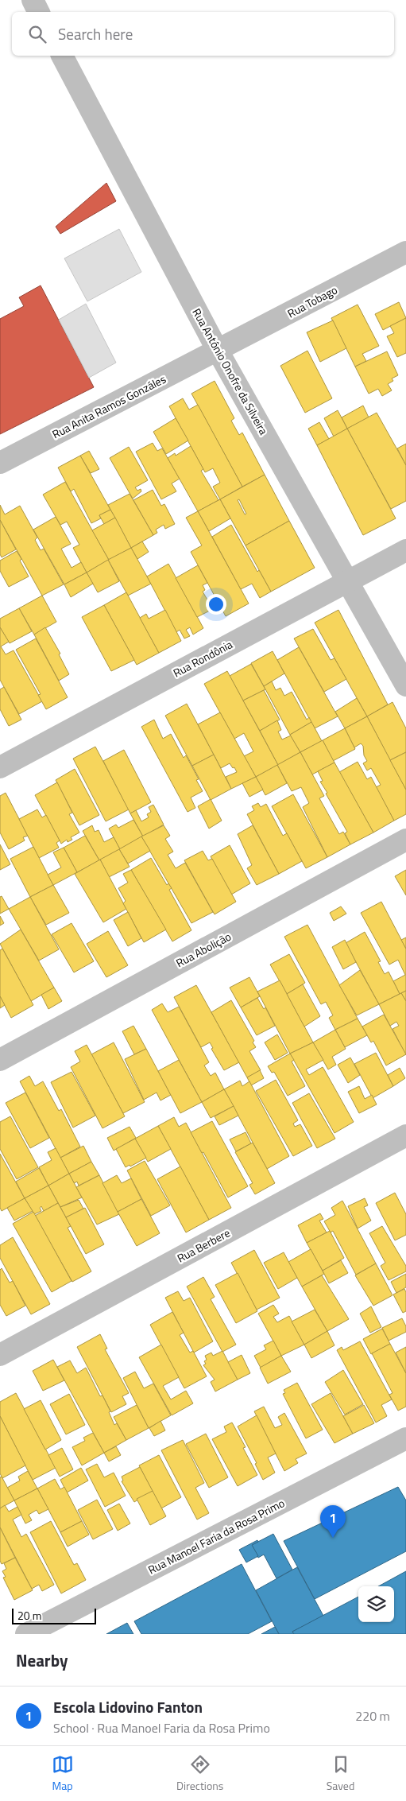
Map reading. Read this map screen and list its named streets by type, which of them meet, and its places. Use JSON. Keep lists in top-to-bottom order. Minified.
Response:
{"streets":{"street":["Rua Tobago","Rua Antônio Onofre da Silveira","Rua Anita Ramos Gonzáles","Rua Rondônia","Rua Abolição","Rua Berbere","Rua Manoel Faria da Rosa Primo"]},"crossings":[["Rua Tobago","Rua Antônio Onofre da Silveira"],["Rua Tobago","Rua Anita Ramos Gonzáles"],["Rua Antônio Onofre da Silveira","Rua Anita Ramos Gonzáles"],["Rua Antônio Onofre da Silveira","Rua Rondônia"]],"scale_bar":"20 m","page":{"search":"Search here","pins":"1","scale":"20 m","heading":"Nearby","list":[{"mark":"1","name":"Escola Lidovino Fanton","note":"School · Rua Manoel Faria da Rosa Primo","value":"220 m"}],"nav":["Map","Directions","Saved"]}}
